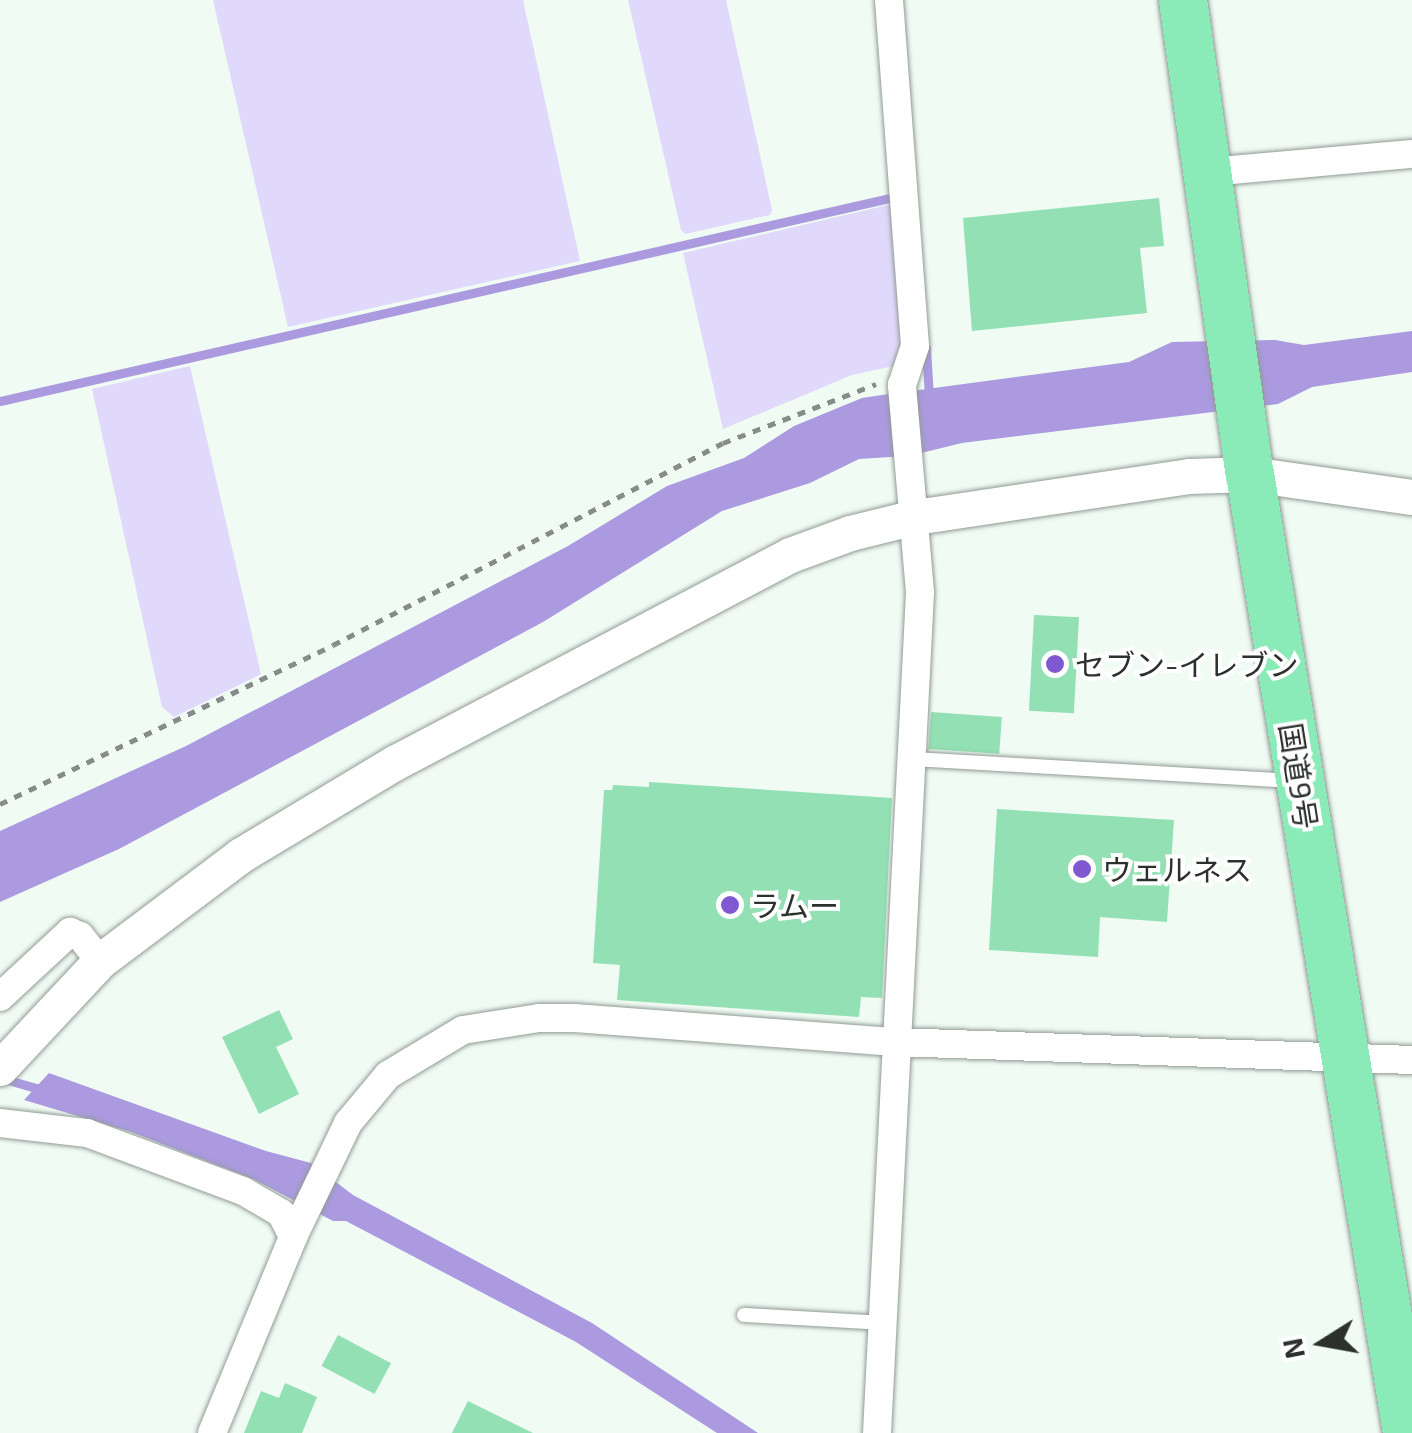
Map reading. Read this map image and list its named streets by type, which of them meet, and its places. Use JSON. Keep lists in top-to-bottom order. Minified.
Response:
{"streets":{"highway":["国道9号"]},"places":["セブン-イレブン","ウェルネス","ラムー"],"north":"left"}
